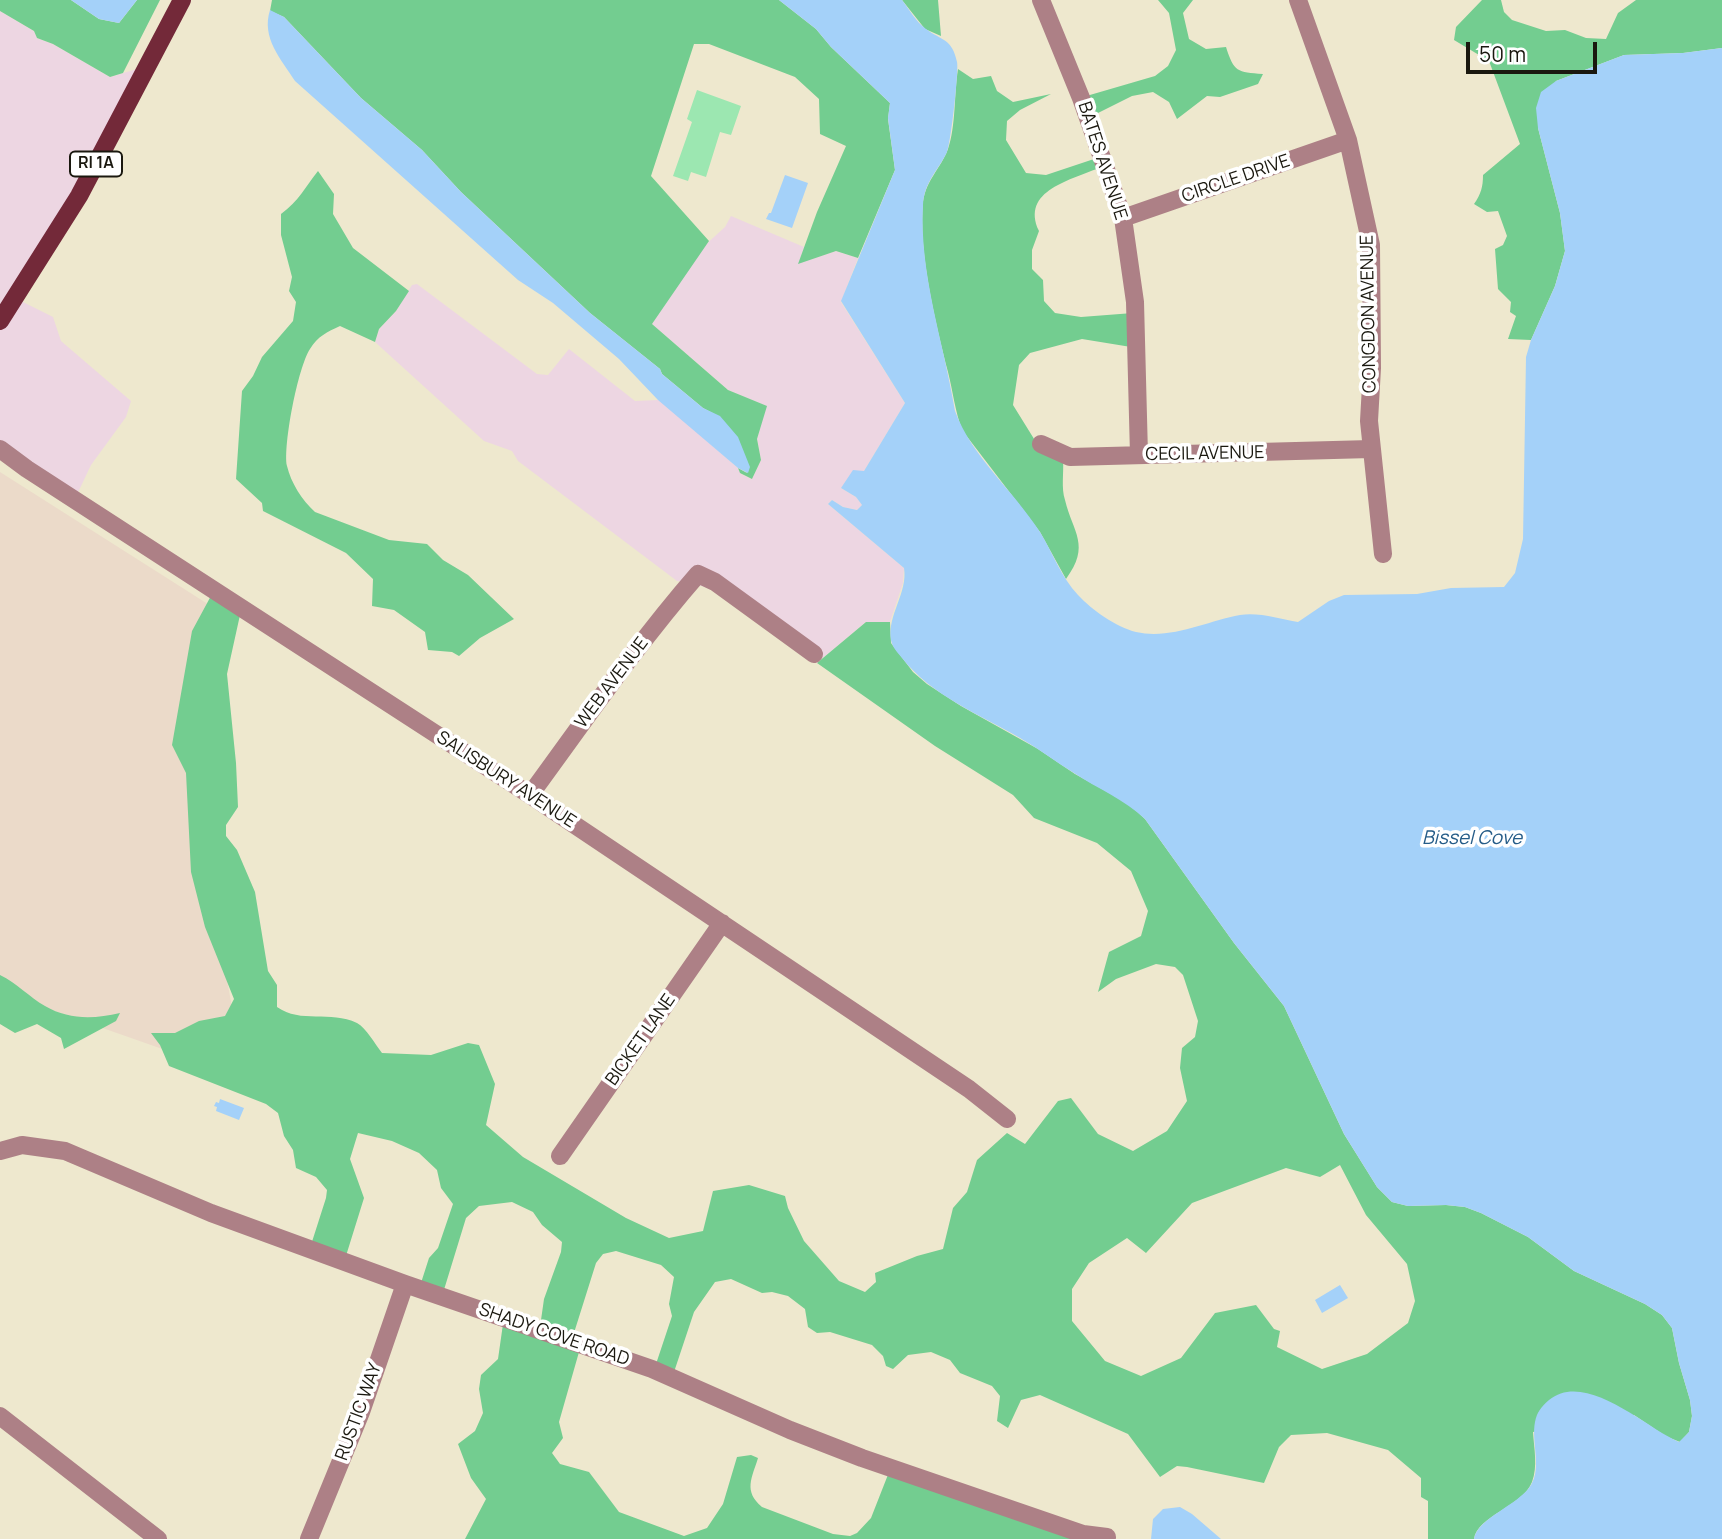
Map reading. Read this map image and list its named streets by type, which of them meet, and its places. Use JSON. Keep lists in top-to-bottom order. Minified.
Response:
{"streets":{"main road":["RI 1A"],"street":["BATES AVENUE","CIRCLE DRIVE","CONGDON AVENUE","CECIL AVENUE","WEB AVENUE","SALISBURY AVENUE","BICKET LANE","SHADY COVE ROAD","RUSTIC WAY"]},"crossings":[["BATES AVENUE","CIRCLE DRIVE"],["BATES AVENUE","CECIL AVENUE"],["CIRCLE DRIVE","CONGDON AVENUE"],["CONGDON AVENUE","CECIL AVENUE"],["WEB AVENUE","SALISBURY AVENUE"],["SALISBURY AVENUE","BICKET LANE"],["SHADY COVE ROAD","RUSTIC WAY"]],"water":["Bissel Cove"],"scale_bar":"50 m"}
